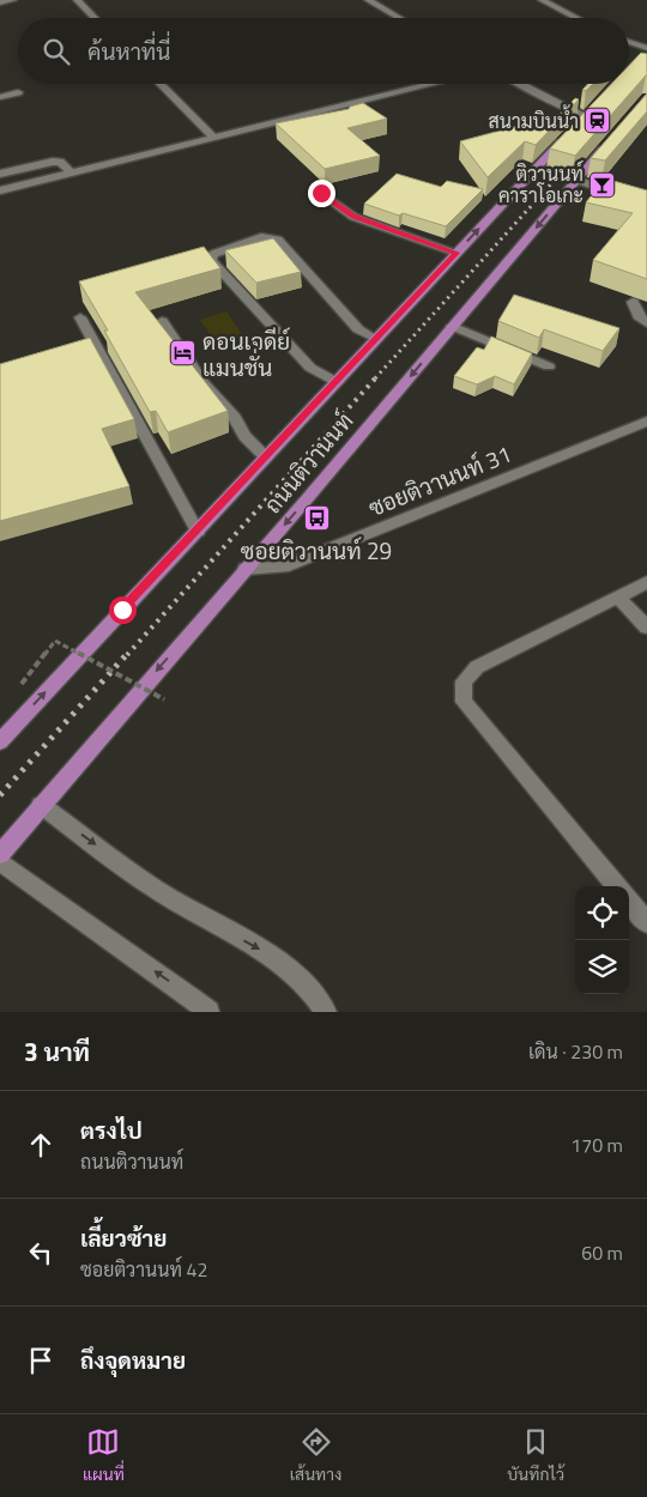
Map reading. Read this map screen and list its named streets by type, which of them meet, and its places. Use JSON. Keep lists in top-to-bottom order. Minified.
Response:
{"streets":{"main road":["ถนนติวานนท์"],"street":["ซอยติวานนท์ 31"]},"crossings":[["ถนนติวานนท์","ซอยติวานนท์ 31"]],"places":{"station":["สนามบินน้ำ"],"bar":["ติวานนท์ คาราโอเกะ"],"hotel":["ดอนเจดีย์ แมนชั่น"],"bus stop":["ซอยติวานนท์ 29"]},"page":{"search":"ค้นหาที่นี่","heading":["3 นาที","เดิน · 230 m"],"list":[["ตรงไป","ถนนติวานนท์","170 m"],["เลี้ยวซ้าย","ซอยติวานนท์ 42","60 m"],"ถึงจุดหมาย"],"nav":["แผนที่","เส้นทาง","บันทึกไว้"]}}
